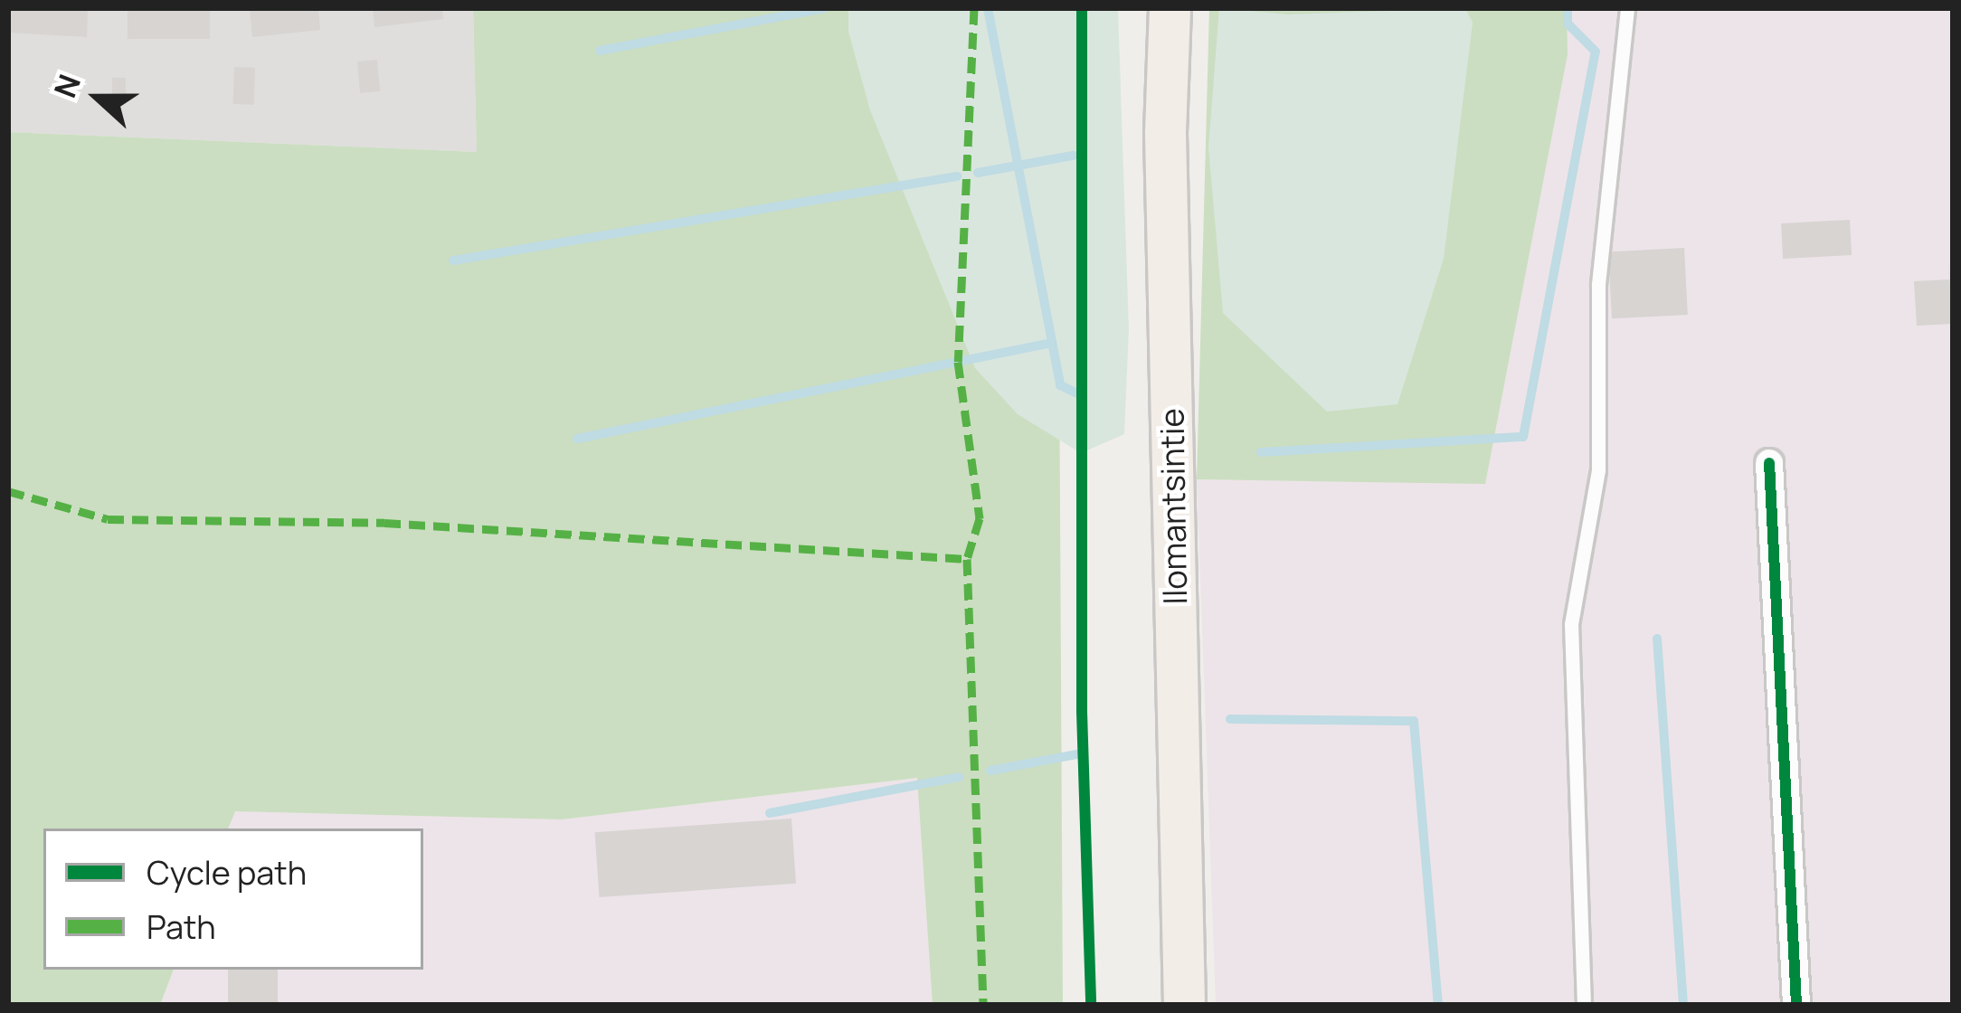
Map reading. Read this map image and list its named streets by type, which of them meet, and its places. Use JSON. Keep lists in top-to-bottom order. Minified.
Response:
{"streets":{"main road":["Ilomantsintie"]},"legend":["Cycle path","Path"],"north":"left"}
